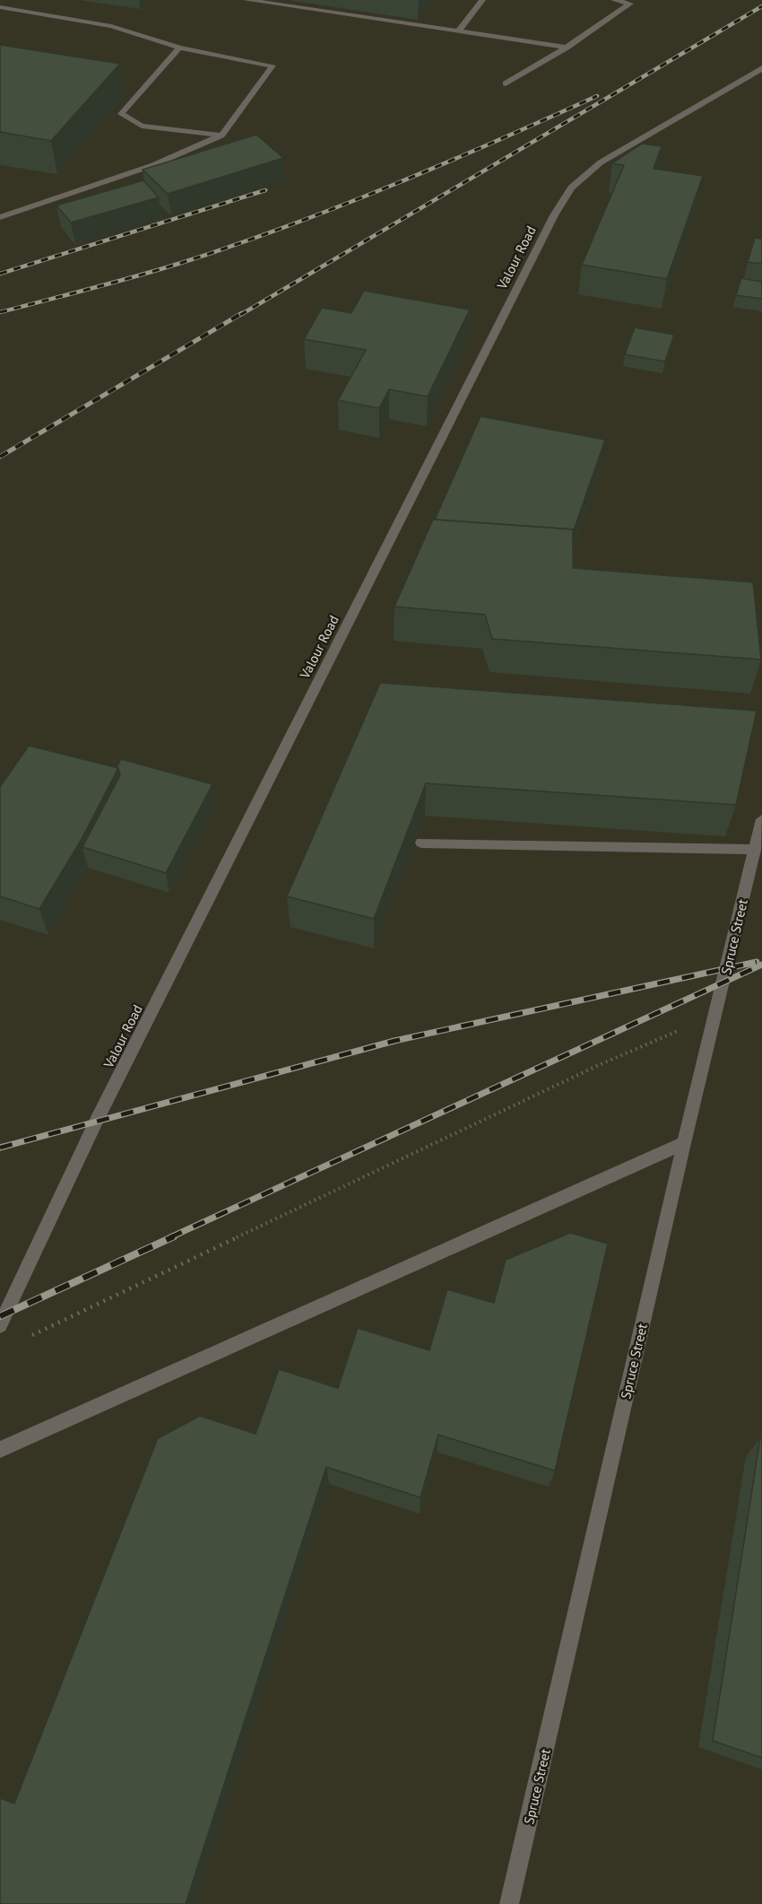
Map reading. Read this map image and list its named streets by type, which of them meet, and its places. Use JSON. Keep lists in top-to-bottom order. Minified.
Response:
{"streets":{"street":["Valour Road","Spruce Street"]}}
